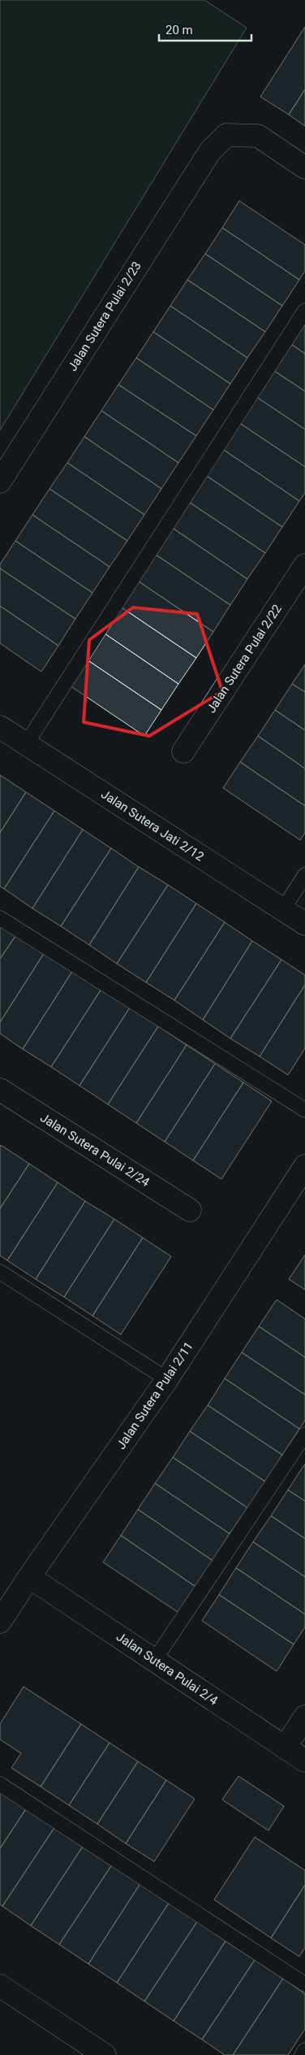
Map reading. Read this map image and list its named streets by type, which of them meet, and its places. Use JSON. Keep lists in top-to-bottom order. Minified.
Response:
{"streets":{"street":["Jalan Sutera Pulai 2/23","Jalan Sutera Pulai 2/22","Jalan Sutera Jati 2/12","Jalan Sutera Pulai 2/24","Jalan Sutera Pulai 2/11","Jalan Sutera Pulai 2/4"]},"crossings":[["Jalan Sutera Pulai 2/11","Jalan Sutera Pulai 2/4"]],"scale_bar":"20 m"}
